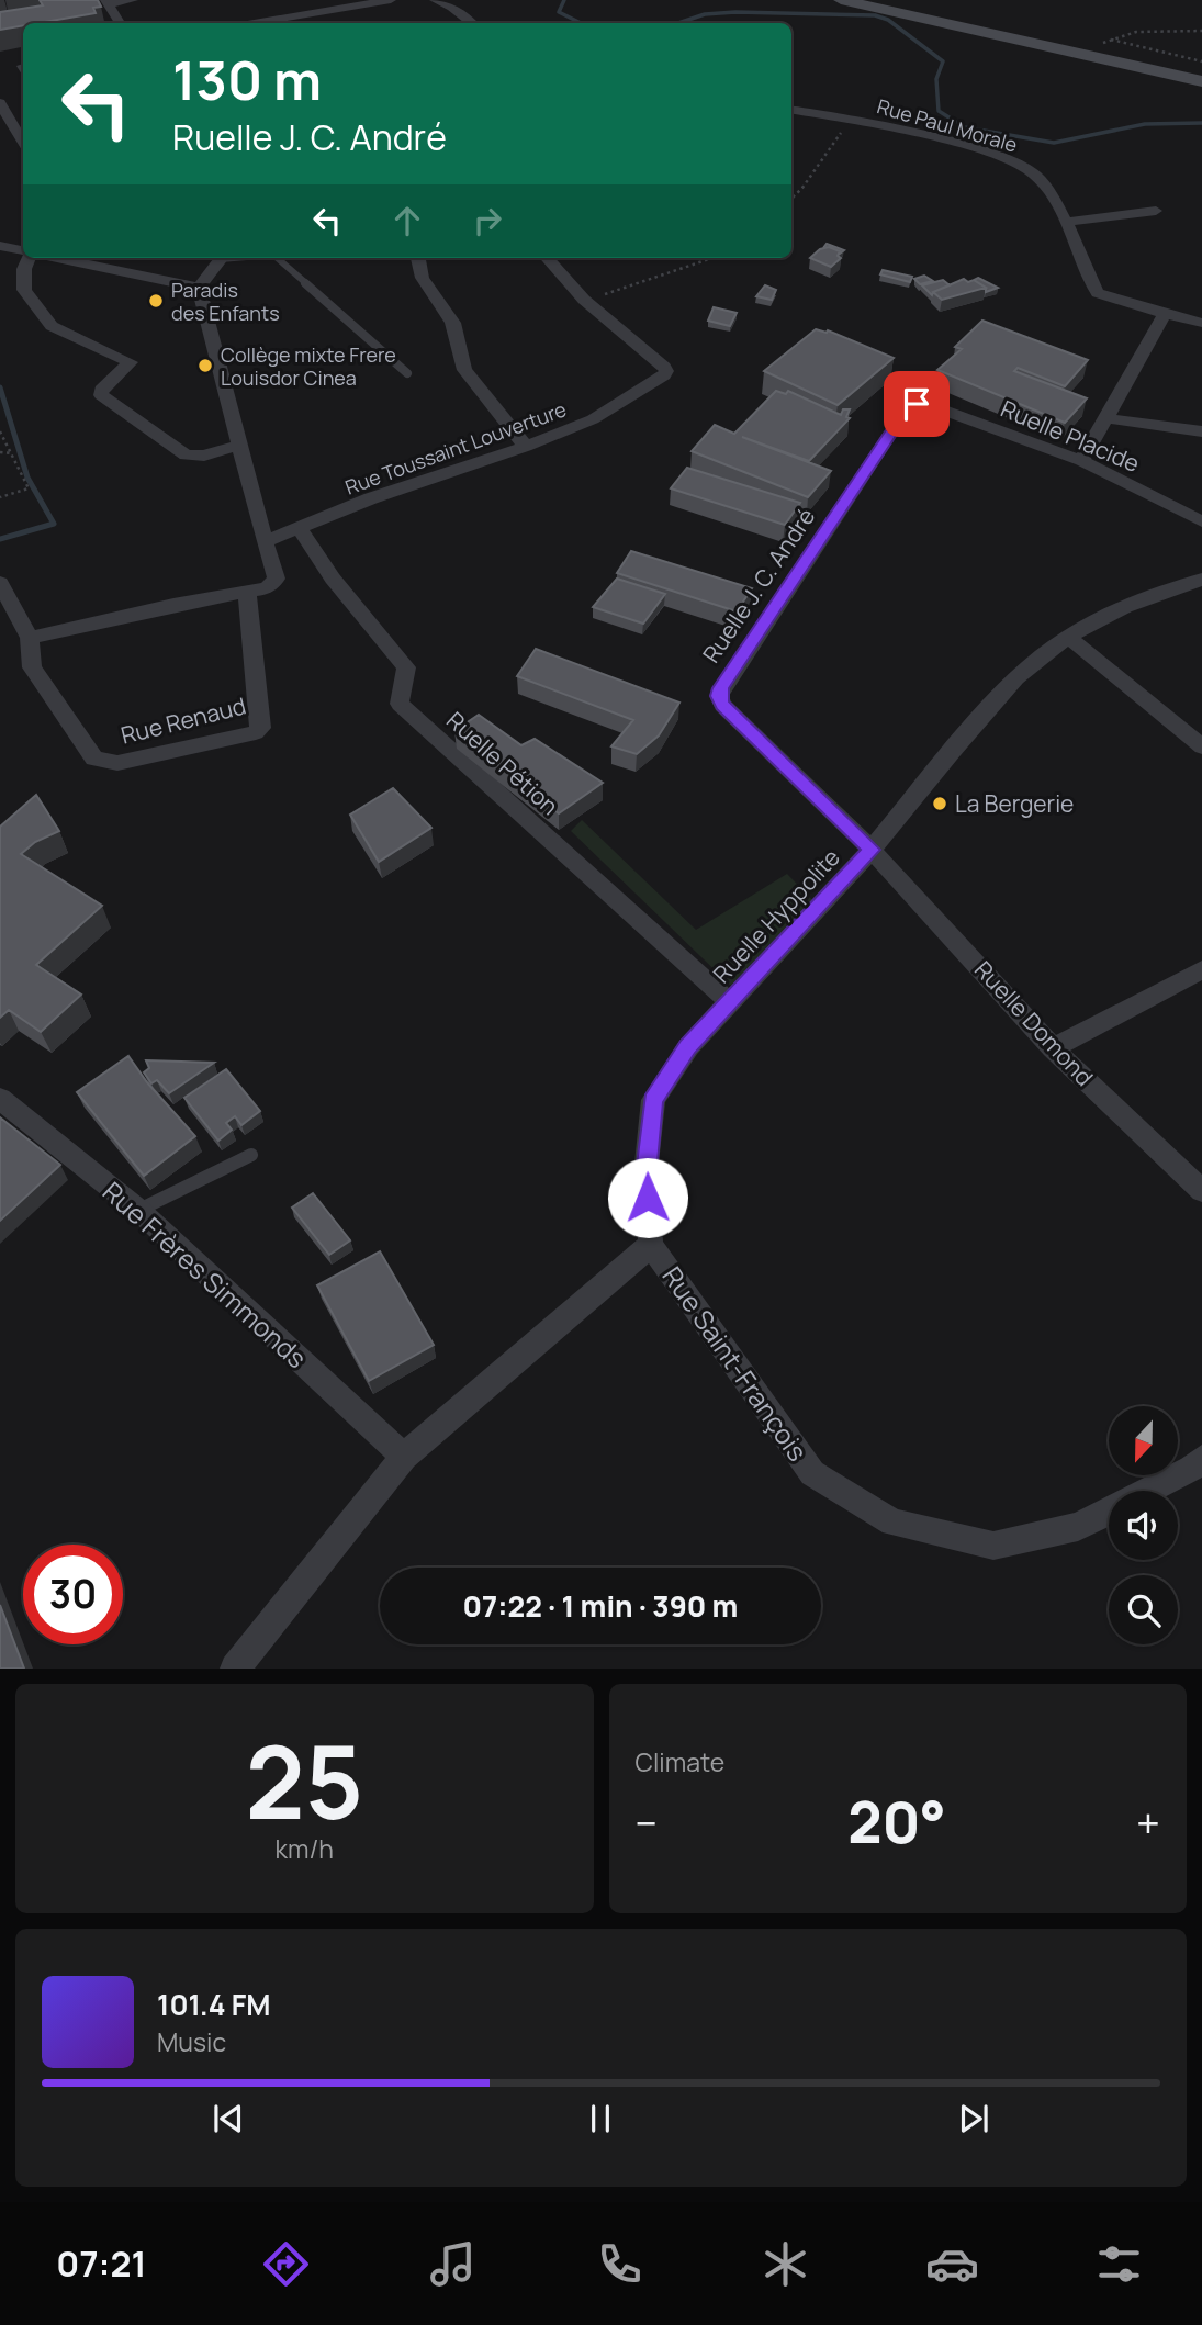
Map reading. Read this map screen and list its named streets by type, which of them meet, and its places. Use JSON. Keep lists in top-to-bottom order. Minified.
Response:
{"streets":{"street":["Rue Paul Morale","Ruelle Placide","Rue Toussaint Louverture","Ruelle J. C. André","Rue Renaud","Ruelle Pétion","Ruelle Hyppolite","Ruelle Domond","Rue Frères Simmonds","Rue Saint-François"]},"crossings":[["Ruelle Placide","Ruelle J. C. André"],["Rue Toussaint Louverture","Ruelle Pétion"],["Ruelle J. C. André","Ruelle Hyppolite"],["Ruelle J. C. André","Ruelle Domond"],["Ruelle Pétion","Ruelle Hyppolite"],["Ruelle Hyppolite","Ruelle Domond"],["Ruelle Hyppolite","Rue Saint-François"]],"places":["Paradis des Enfants","Collège mixte Frere Louisdor Cinea","La Bergerie"],"north":"bottom","page":{"turn":["130 m","Ruelle J. C. André"],"limit":"30","trip":"07:22 · 1 min · 390 m","tile":[["25","km/h"],"Climate"],"heat":["−","20°","+"],"song":["101.4 FM","Music"],"tabs":"07:21"}}
